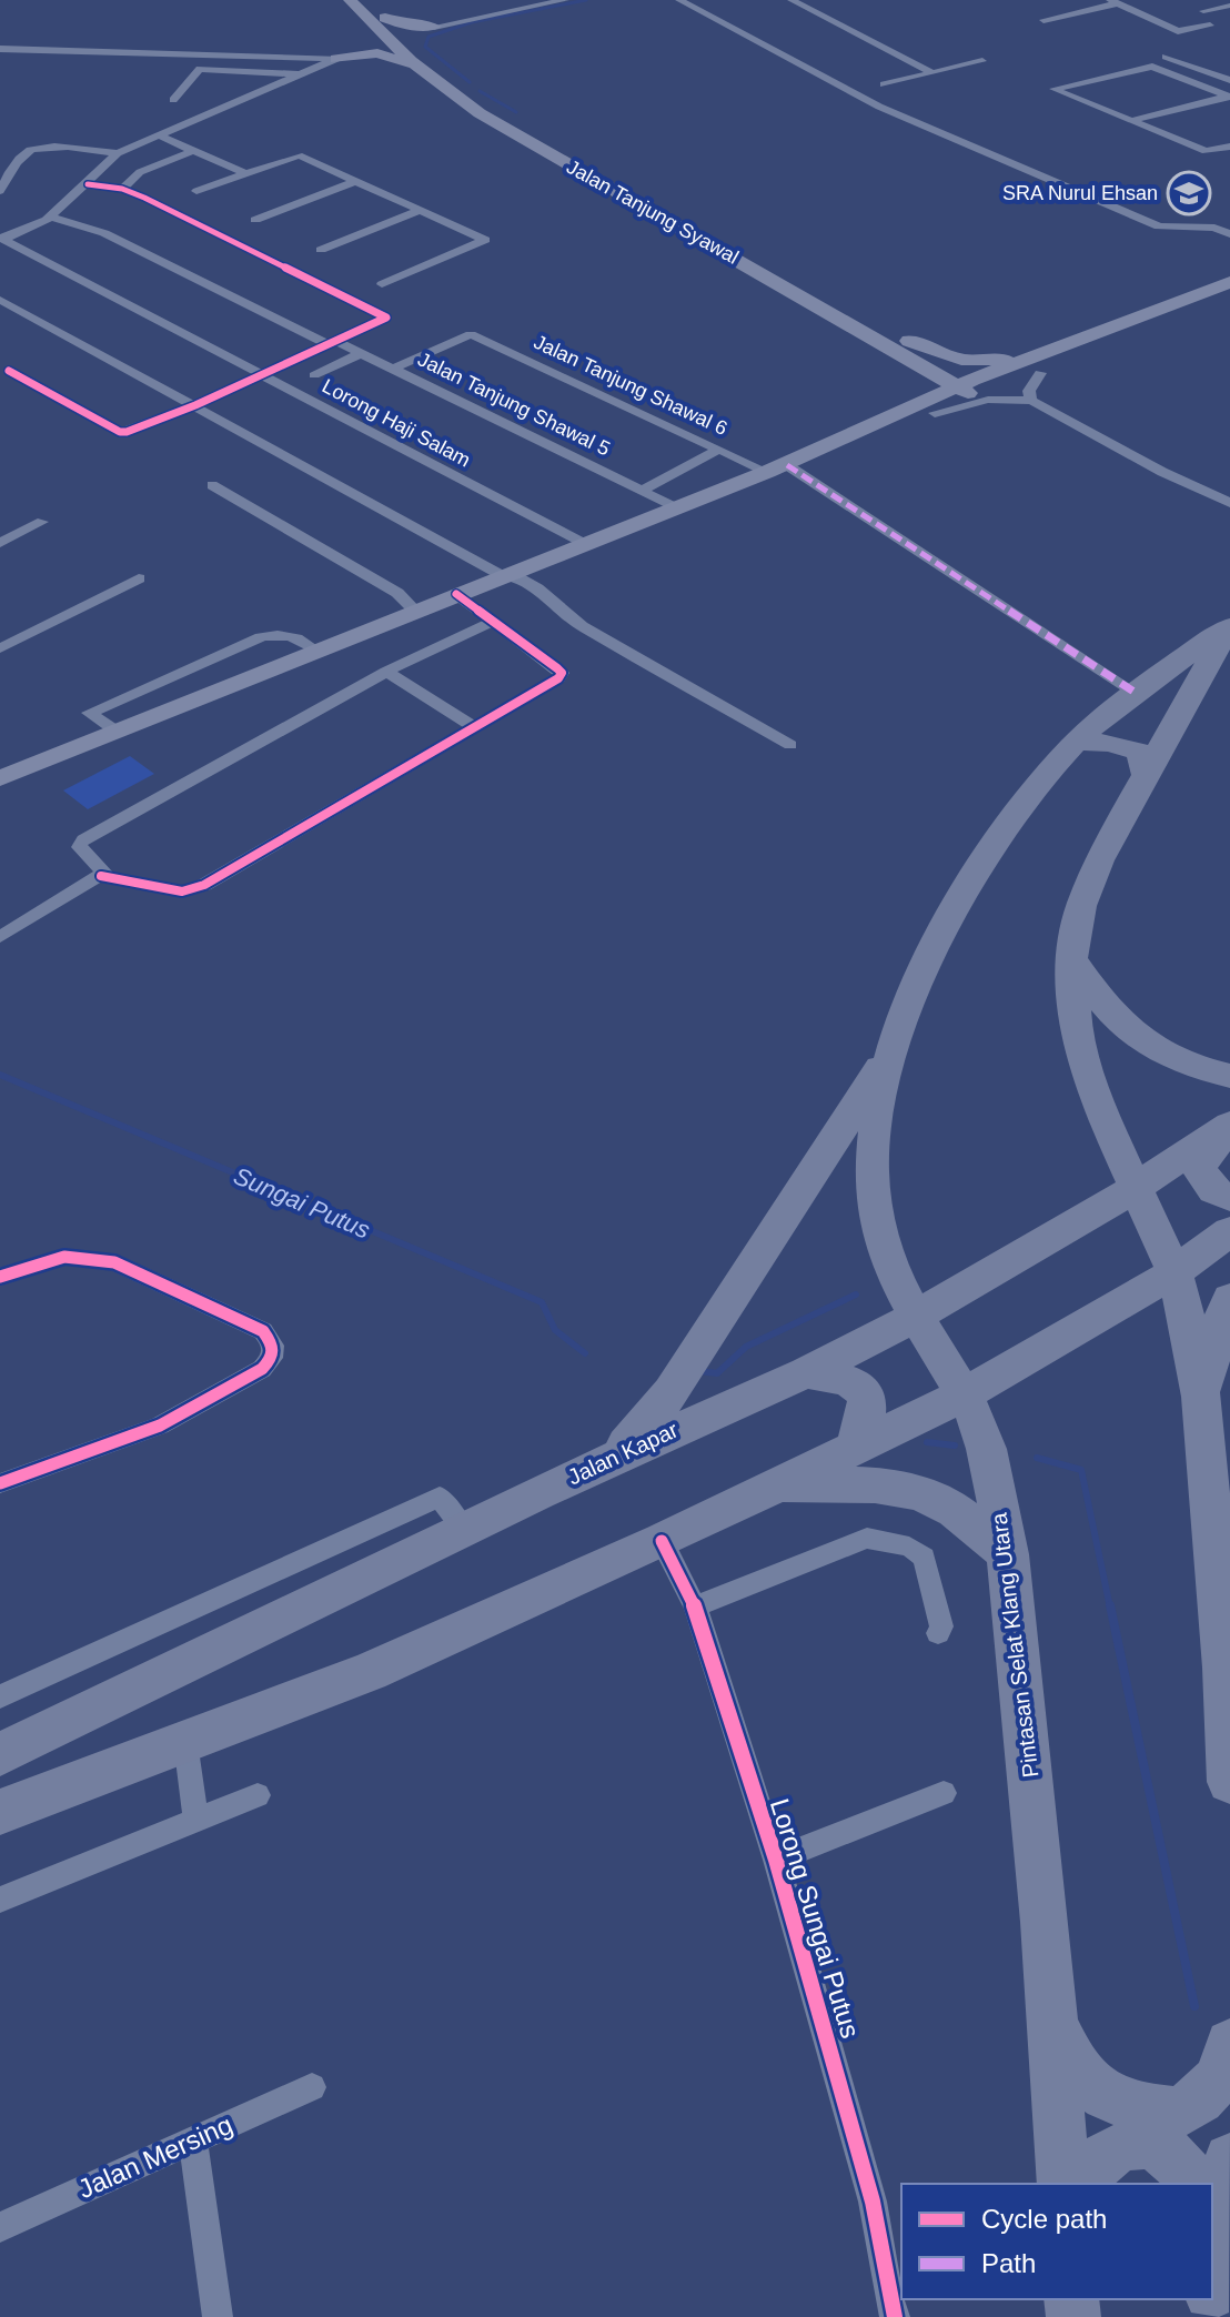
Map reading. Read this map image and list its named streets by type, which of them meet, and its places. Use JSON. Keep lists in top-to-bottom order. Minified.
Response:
{"streets":{"highway":["Jalan Kapar","Pintasan Selat Klang Utara"],"main road":["Jalan Tanjung Syawal"],"street":["Jalan Tanjung Shawal 6","Jalan Tanjung Shawal 5","Lorong Haji Salam","Lorong Sungai Putus","Jalan Mersing"]},"crossings":[["Jalan Tanjung Shawal 6","Jalan Tanjung Shawal 5"],["Jalan Tanjung Shawal 6","Pintasan Selat Klang Utara"],["Jalan Kapar","Pintasan Selat Klang Utara"]],"water":["Sungai Putus"],"places":{"school or university":["SRA Nurul Ehsan"]},"legend":["Cycle path","Path"]}
